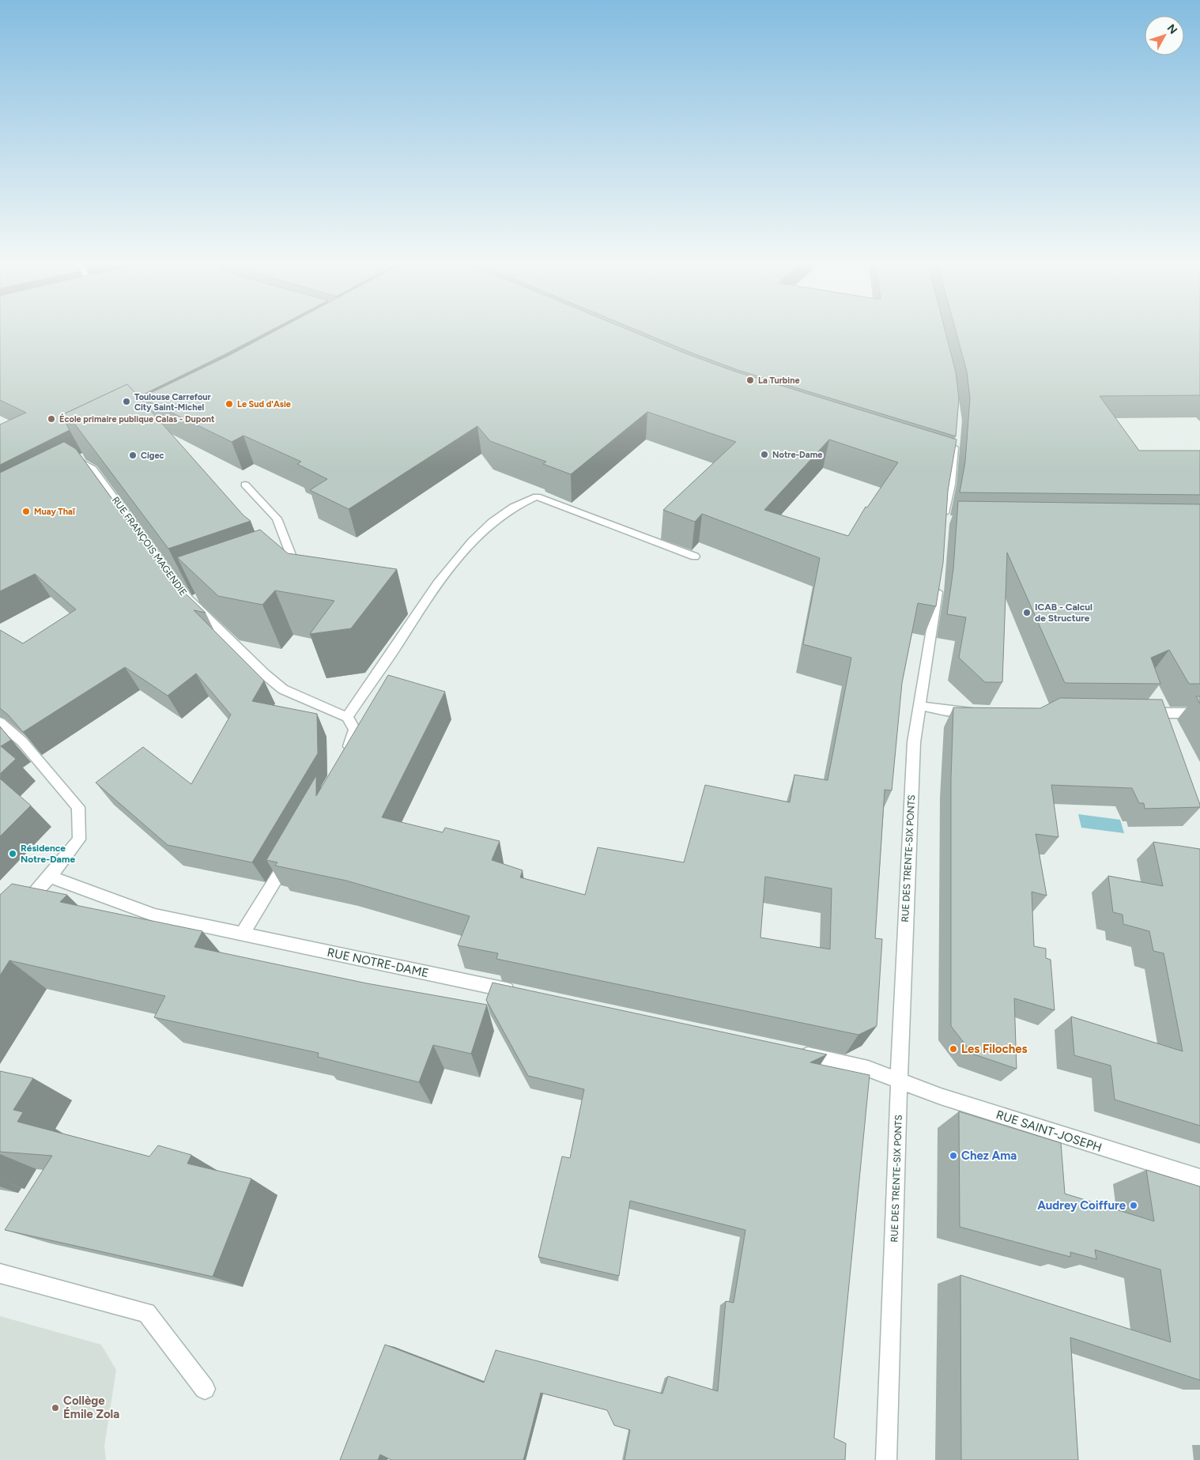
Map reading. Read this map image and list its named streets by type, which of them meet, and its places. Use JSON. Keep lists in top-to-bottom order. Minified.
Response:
{"streets":{"street":["RUE FRANÇOIS MAGENDIE","RUE DES TRENTE-SIX PONTS","RUE NOTRE-DAME","RUE SAINT-JOSEPH"]},"crossings":[["RUE DES TRENTE-SIX PONTS","RUE SAINT-JOSEPH"]],"places":["La Turbine","Toulouse Carrefour City Saint-Michel","Le Sud d'Asie","École primaire publique Calas - Dupont","Notre-Dame","Cigec","Muay Thaï","ICAB - Calcul de Structure","Résidence Notre-Dame","Les Filoches","Chez Ama","Audrey Coiffure","Collège Émile Zola"],"north":"top right"}
